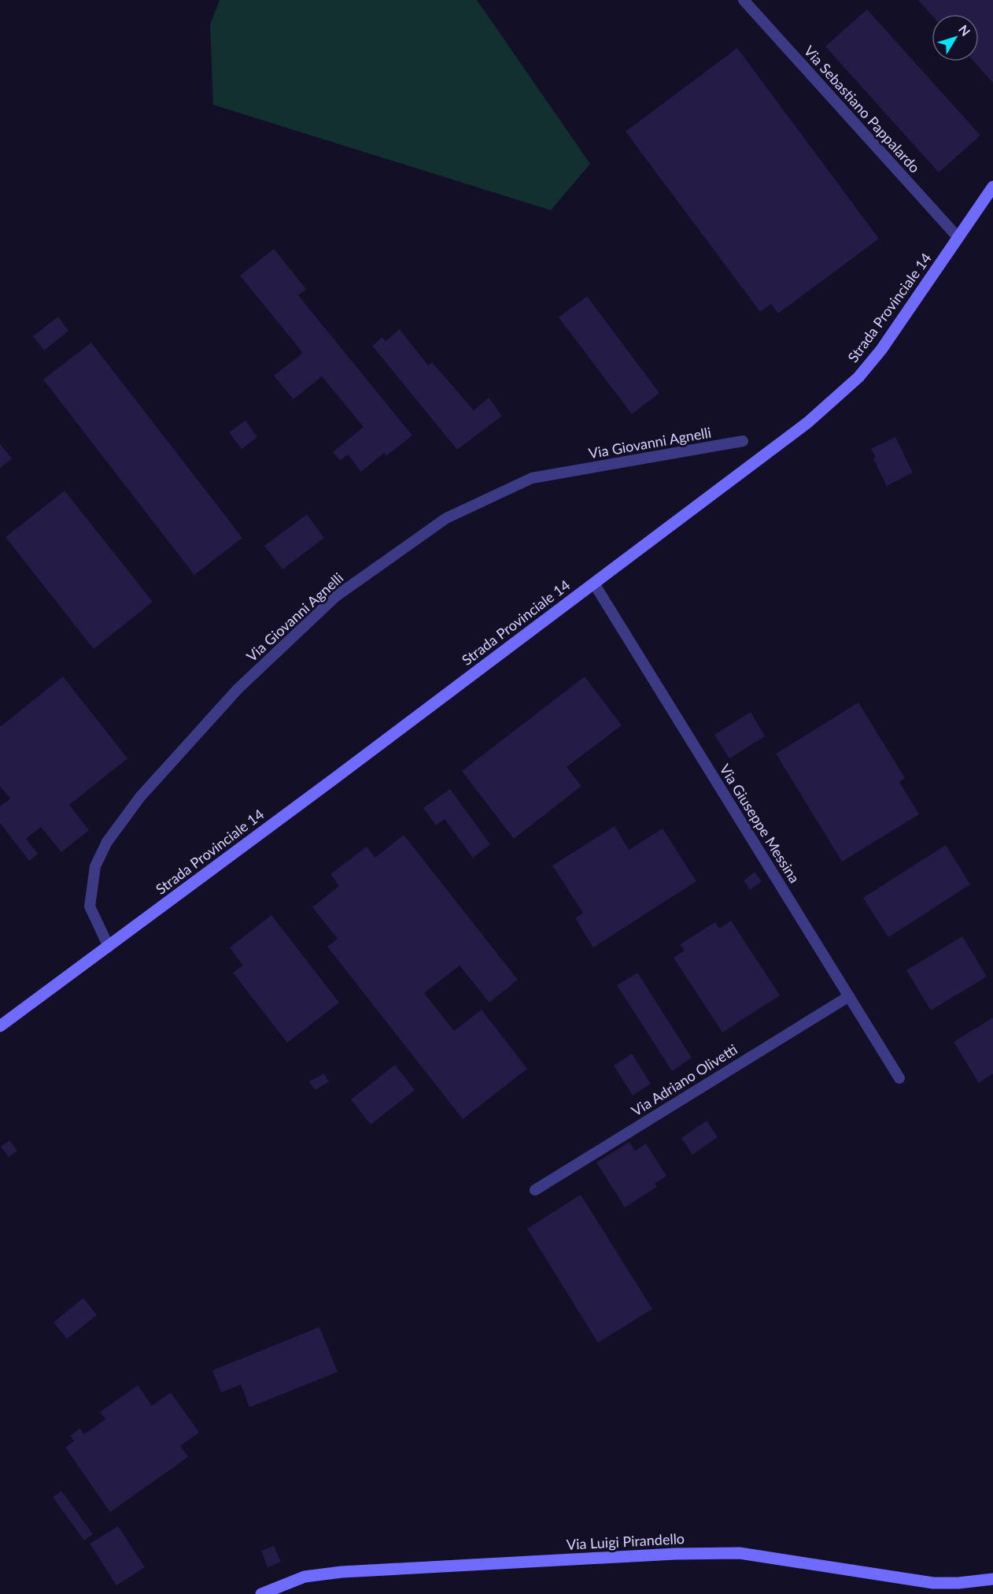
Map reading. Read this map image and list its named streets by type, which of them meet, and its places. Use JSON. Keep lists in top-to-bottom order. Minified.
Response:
{"streets":{"street":["Via Sebastiano Pappalardo","Strada Provinciale 14","Via Giovanni Agnelli","Via Giuseppe Messina","Via Adriano Olivetti","Via Luigi Pirandello"]},"crossings":[["Via Sebastiano Pappalardo","Strada Provinciale 14"],["Strada Provinciale 14","Via Giovanni Agnelli"],["Strada Provinciale 14","Via Giuseppe Messina"],["Via Giuseppe Messina","Via Adriano Olivetti"]],"north":"top right"}
